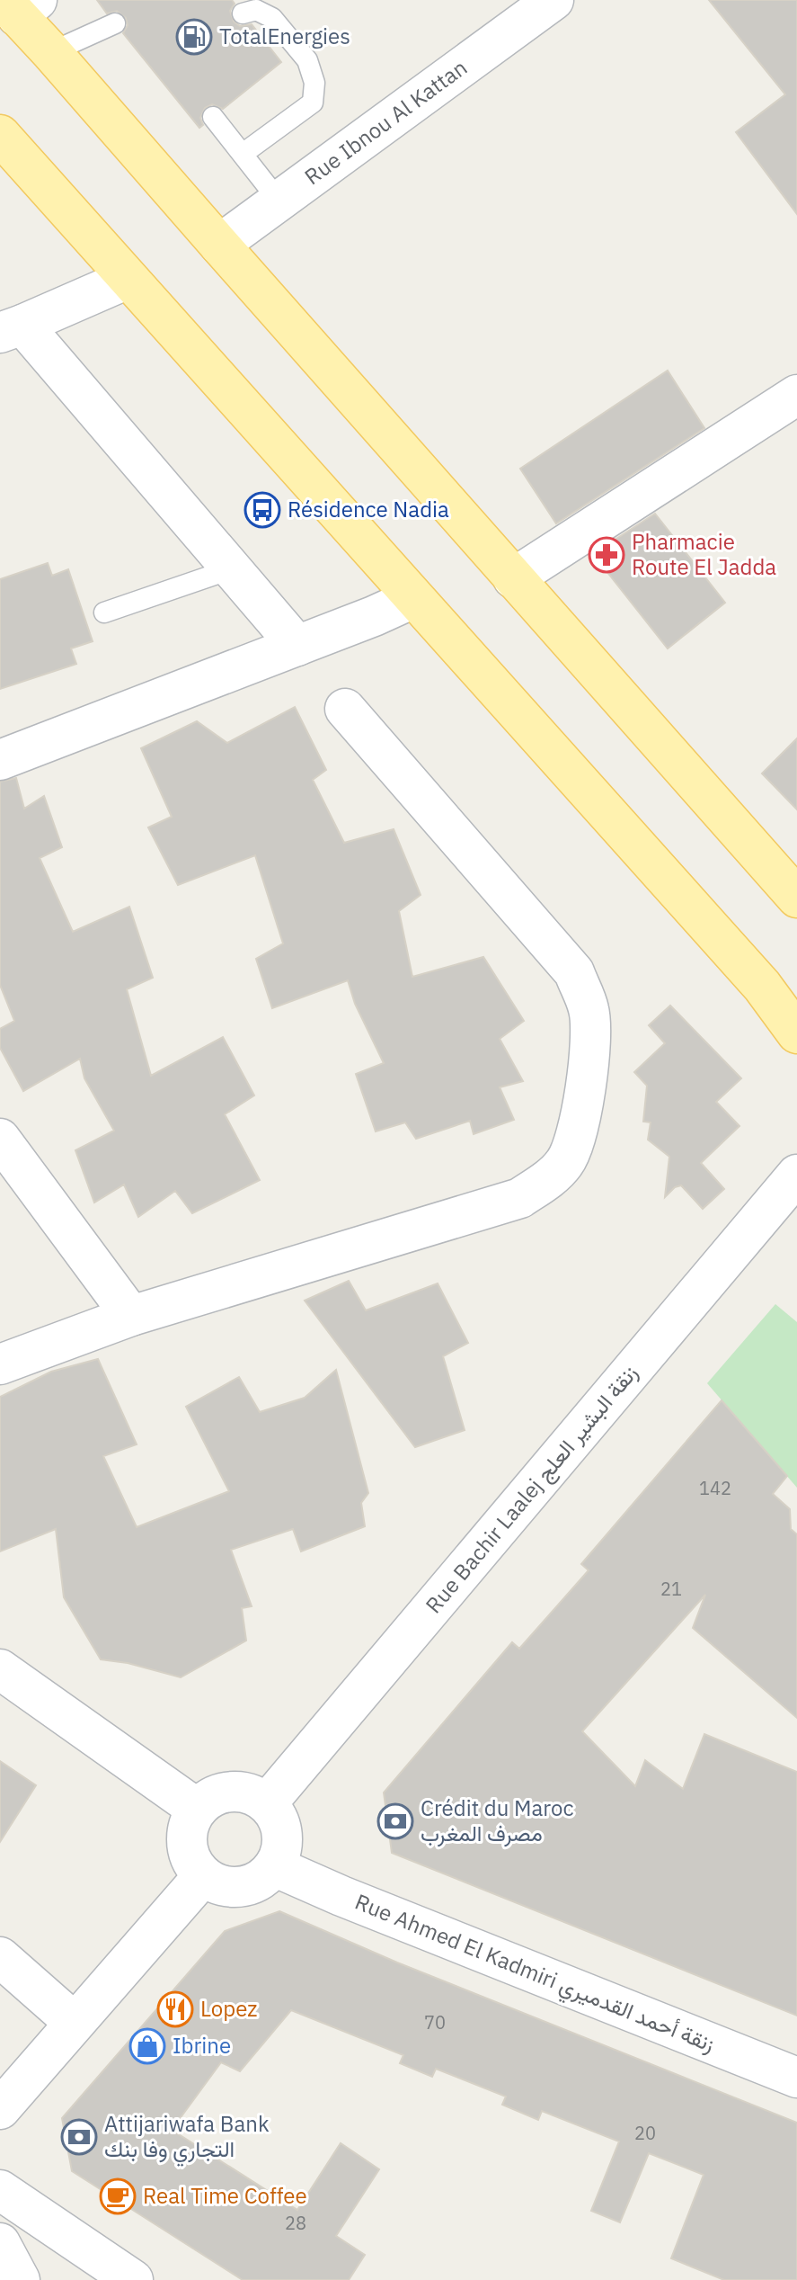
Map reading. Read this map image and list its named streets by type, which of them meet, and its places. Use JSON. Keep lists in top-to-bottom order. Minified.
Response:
{"streets":{"street":["Rue Ibnou Al Kattan","Rue Bachir Laalej زنقة البشير العلج","Rue Ahmed El Kadmiri زنقة أحمد القدميري"]},"crossings":[["Rue Bachir Laalej زنقة البشير العلج","Rue Ahmed El Kadmiri زنقة أحمد القدميري"]],"places":{"fuel station":["TotalEnergies"],"bus stop":["Résidence Nadia"],"pharmacy":["Pharmacie Route El Jadda"],"bank":["Crédit du Maroc مصرف المغرب","Attijariwafa Bank التجاري وفا بنك"],"restaurant":["Lopez"],"shop":["Ibrine"],"cafe":["Real Time Coffee"]},"house_numbers":["142","21","70","20","28"]}
